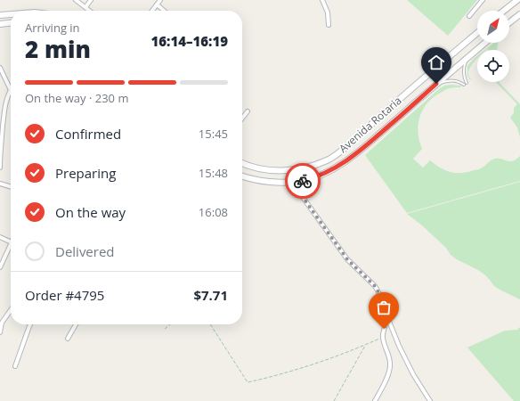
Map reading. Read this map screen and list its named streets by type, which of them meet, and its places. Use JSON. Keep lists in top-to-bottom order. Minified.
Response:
{"streets":{"main road":["Avenida Rotaria"]},"north":"top right","page":{"heading":["2 min","Arriving in","16:14–16:19"],"panel":["Order #4795","$7.71"],"bar":"On the way · 230 m","list":[["Confirmed","15:45"],["Preparing","15:48"],["On the way","16:08"],"Delivered"]}}
